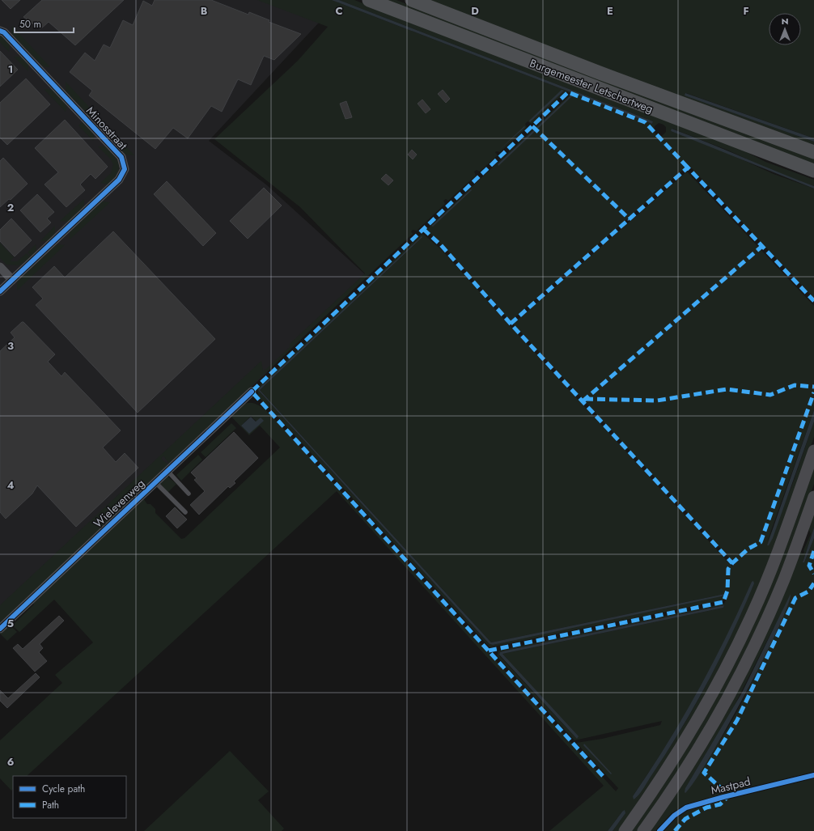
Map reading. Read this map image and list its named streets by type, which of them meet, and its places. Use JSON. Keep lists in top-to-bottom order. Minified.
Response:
{"streets":{"main road":["Burgemeester Letschertweg"],"street":["Minosstraat","Wielevenweg"],"cycle path":["Mastpad"]},"legend":["Cycle path","Path"],"scale_bar":"50 m","north":"top","grid":{"columns":["B","C","D","E","F"],"rows":["1","2","3","4","5","6"]}}
